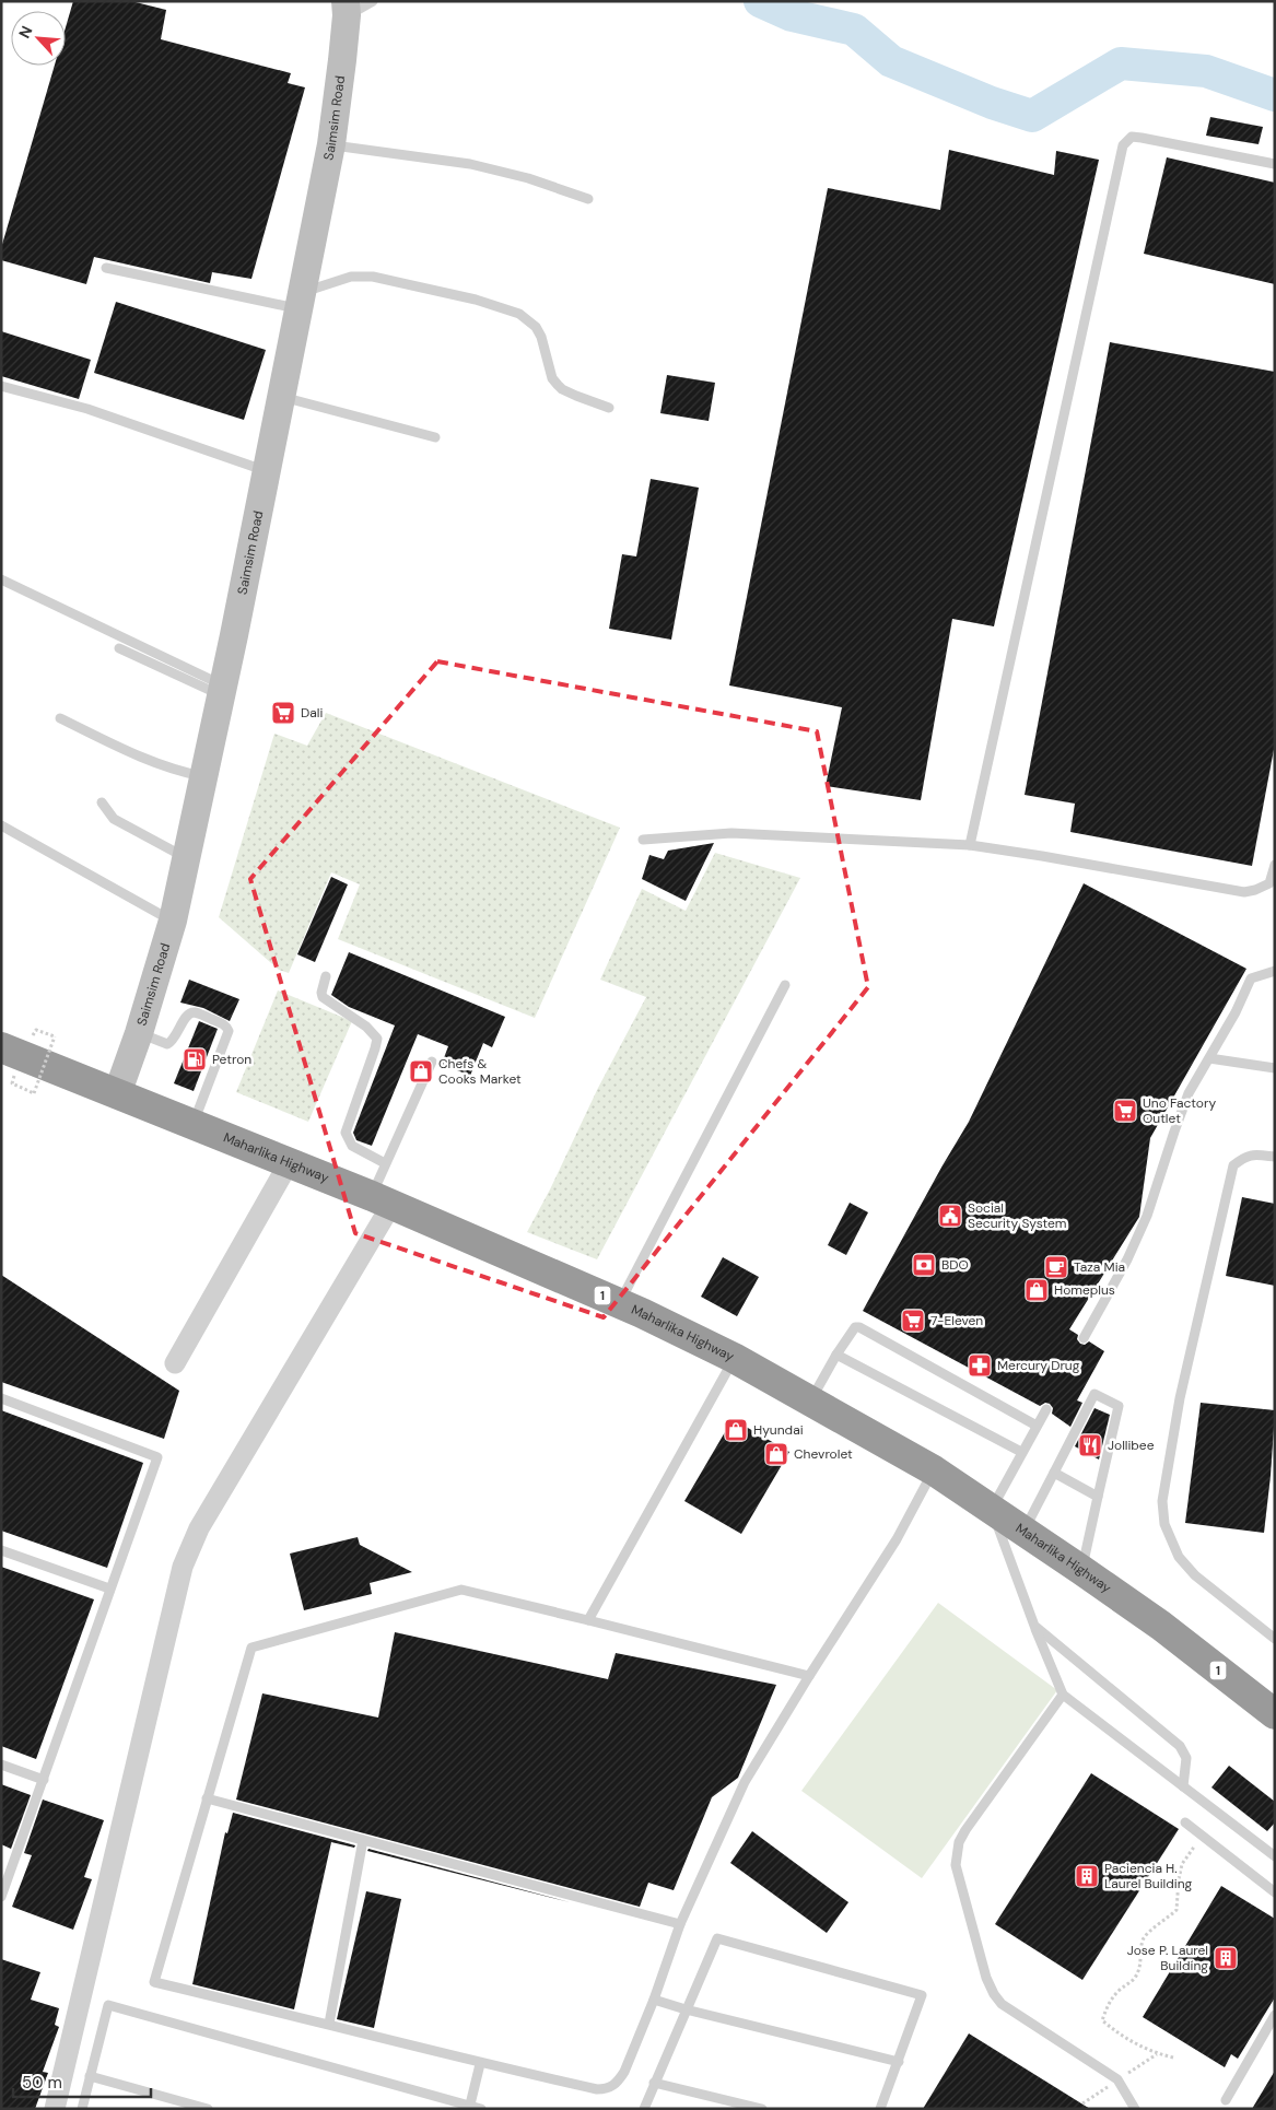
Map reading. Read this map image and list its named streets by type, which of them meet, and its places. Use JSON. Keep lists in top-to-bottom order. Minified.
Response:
{"streets":{"highway":["Maharlika Highway","1"],"street":["Saimsim Road"]},"crossings":[["Saimsim Road","Maharlika Highway"]],"places":{"supermarket":["Dali","Uno Factory Outlet","7-Eleven"],"fuel station":["Petron"],"shop":["Chefs & Cooks Market","Homeplus","Hyundai","Chevrolet"],"public building":["Social Security System"],"bank":["BDO"],"cafe":["Taza Mia"],"pharmacy":["Mercury Drug"],"restaurant":["Jollibee"],"building":["Paciencia H. Laurel Building","Jose P. Laurel Building"]},"scale_bar":"50 m","north":"top left"}
